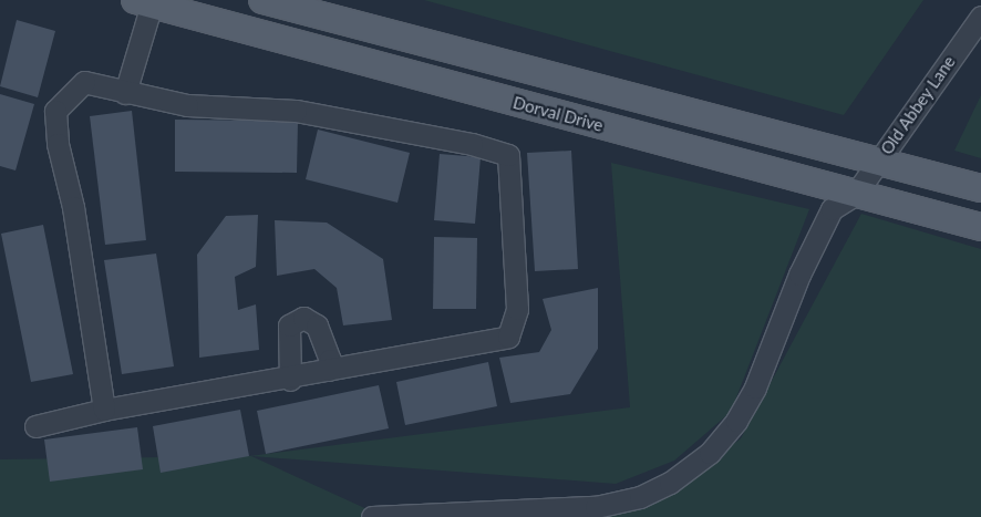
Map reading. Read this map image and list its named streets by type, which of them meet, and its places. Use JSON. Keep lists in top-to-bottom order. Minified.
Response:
{"streets":{"main road":["Dorval Drive"],"street":["Old Abbey Lane"]},"crossings":[["Old Abbey Lane","Dorval Drive"]]}
